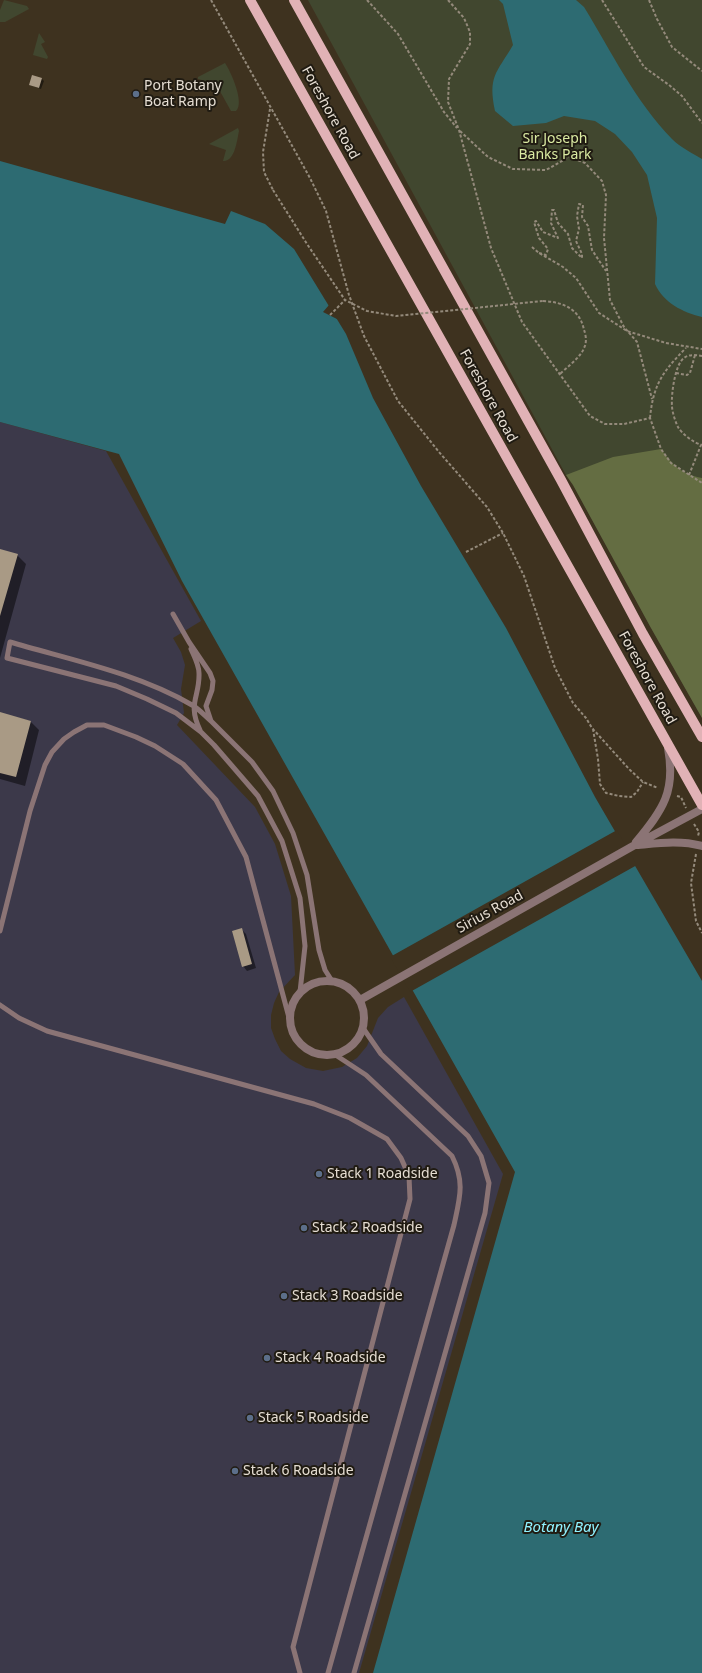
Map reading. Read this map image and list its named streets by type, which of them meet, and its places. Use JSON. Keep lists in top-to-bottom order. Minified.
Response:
{"streets":{"main road":["Foreshore Road"],"street":["Sirius Road"]},"crossings":[["Foreshore Road","Sirius Road"]],"water":["Botany Bay"],"parks":["Sir Joseph Banks Park"],"places":["Port Botany Boat Ramp","Stack 1 Roadside","Stack 2 Roadside","Stack 3 Roadside","Stack 4 Roadside","Stack 5 Roadside","Stack 6 Roadside"]}
